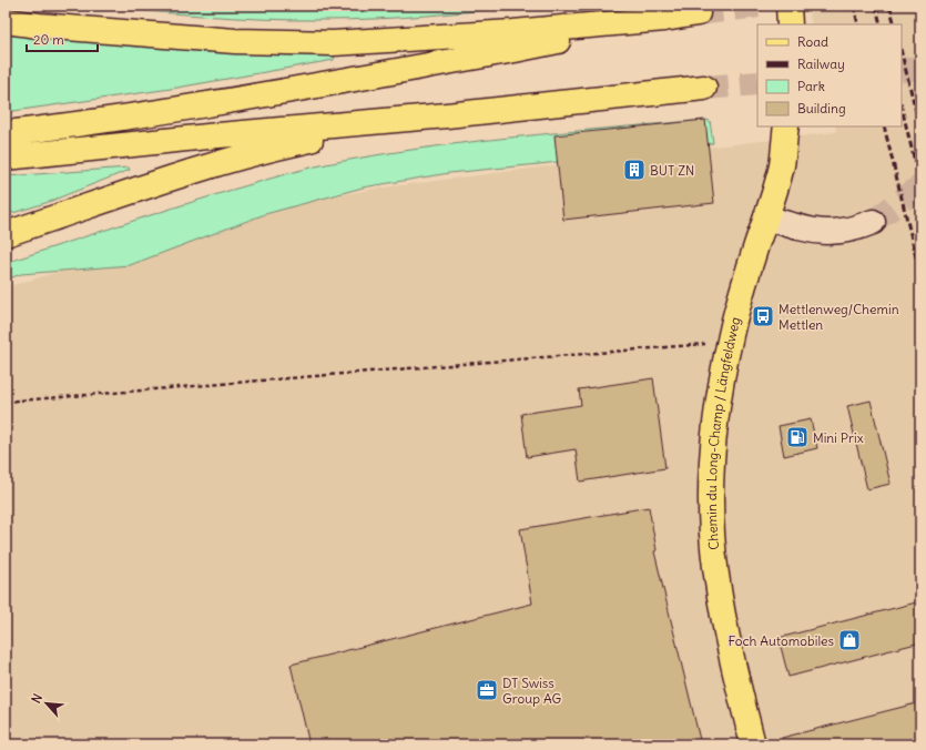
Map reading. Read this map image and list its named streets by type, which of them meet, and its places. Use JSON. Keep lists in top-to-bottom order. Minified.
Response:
{"streets":{"main road":["Chemin du Long-Champ / Längfeldweg"]},"places":{"building":["BUT ZN"],"bus stop":["Mettlenweg/Chemin Mettlen"],"fuel station":["Mini Prix"],"shop":["Foch Automobiles"],"office":["DT Swiss Group AG"]},"legend":["Road","Railway","Park","Building"],"scale_bar":"20 m","north":"top left"}
